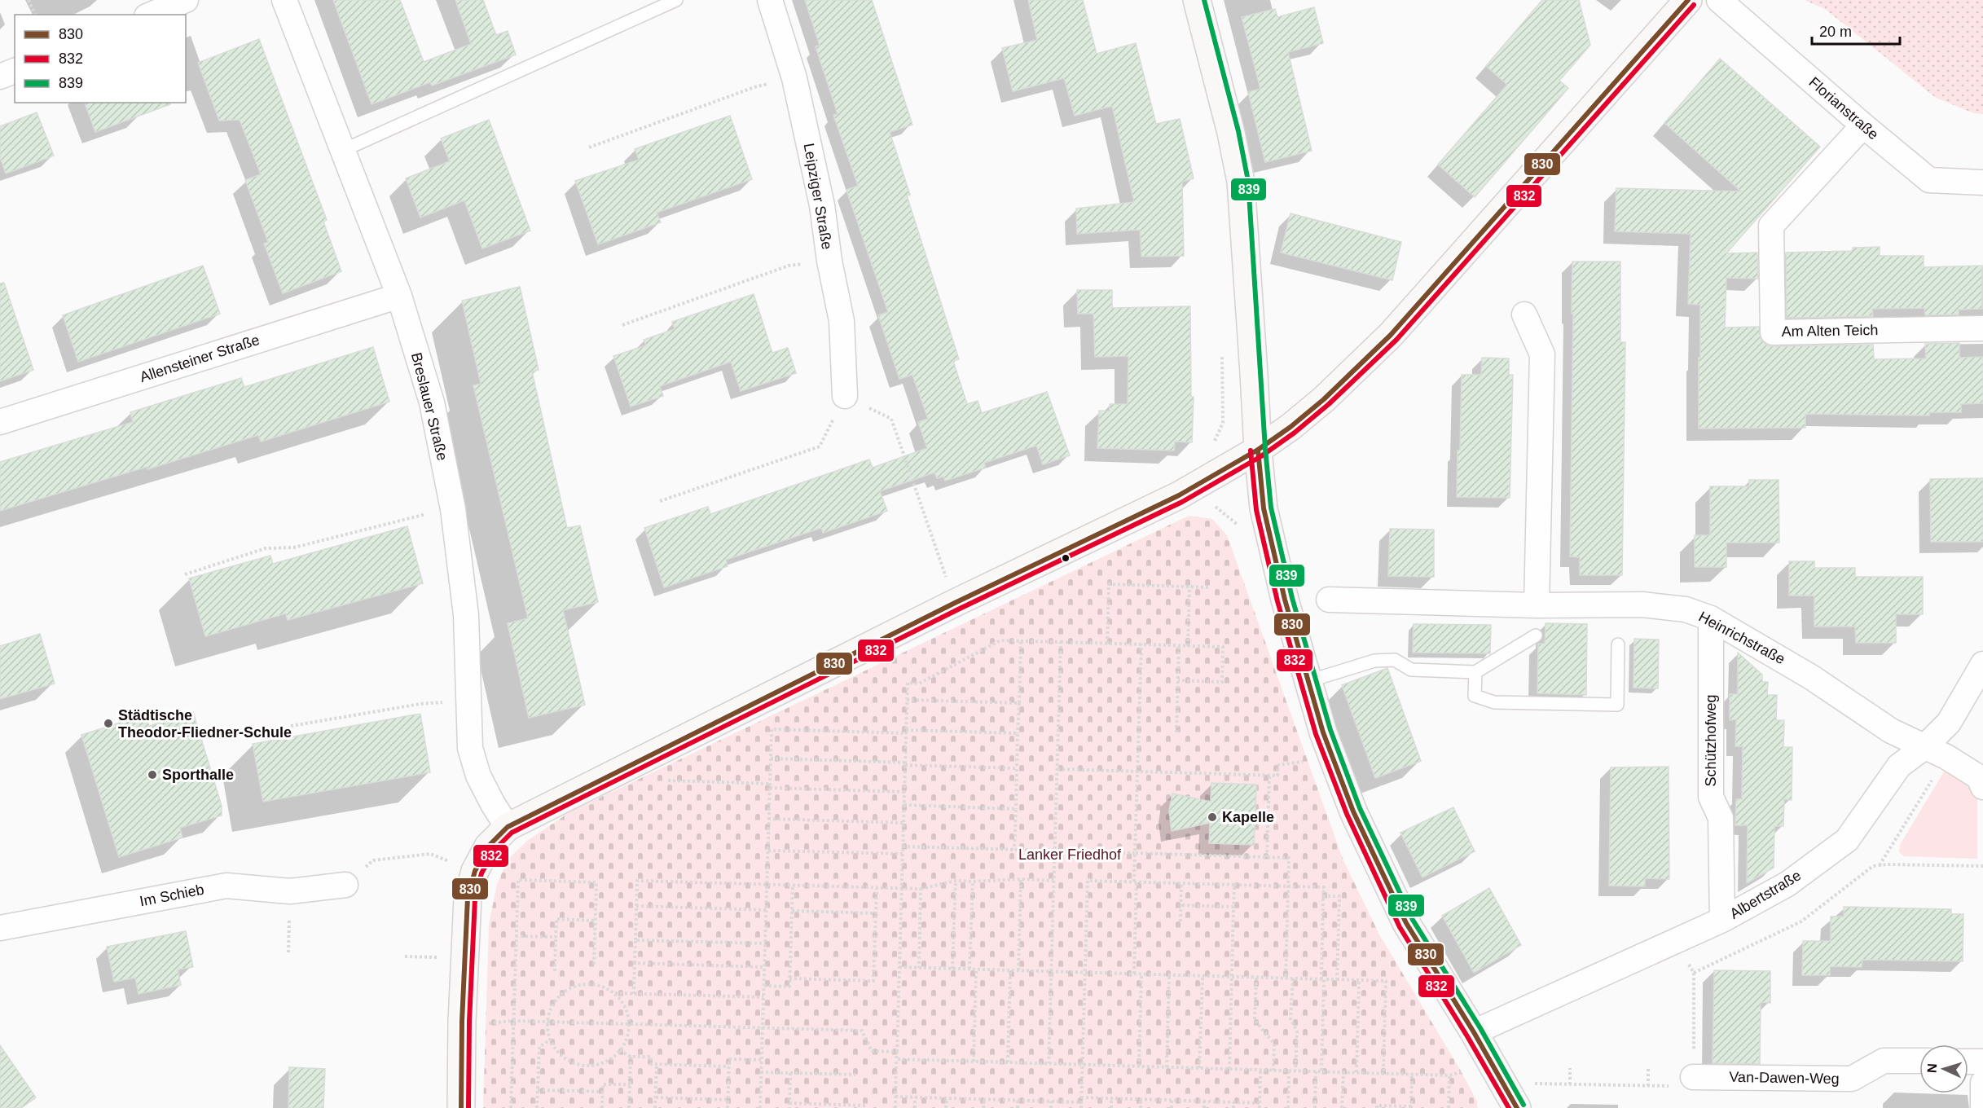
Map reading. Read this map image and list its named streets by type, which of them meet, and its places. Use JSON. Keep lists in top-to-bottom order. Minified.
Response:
{"streets":{"street":["Florianstraße","Leipziger Straße","Am Alten Teich","Allensteiner Straße","Breslauer Straße","Heinrichstraße","Schützhofweg","Albertstraße","Im Schieb","Van-Dawen-Weg"]},"crossings":[["Florianstraße","Am Alten Teich"],["Allensteiner Straße","Breslauer Straße"],["Heinrichstraße","Schützhofweg"],["Heinrichstraße","Albertstraße"],["Schützhofweg","Albertstraße"]],"parks":["Lanker Friedhof"],"places":["Städtische Theodor-Fliedner-Schule","Sporthalle","Kapelle"],"lines":["transit line 830","transit line 839","transit line 832"],"legend":["830","832","839"],"scale_bar":"20 m","north":"left"}
